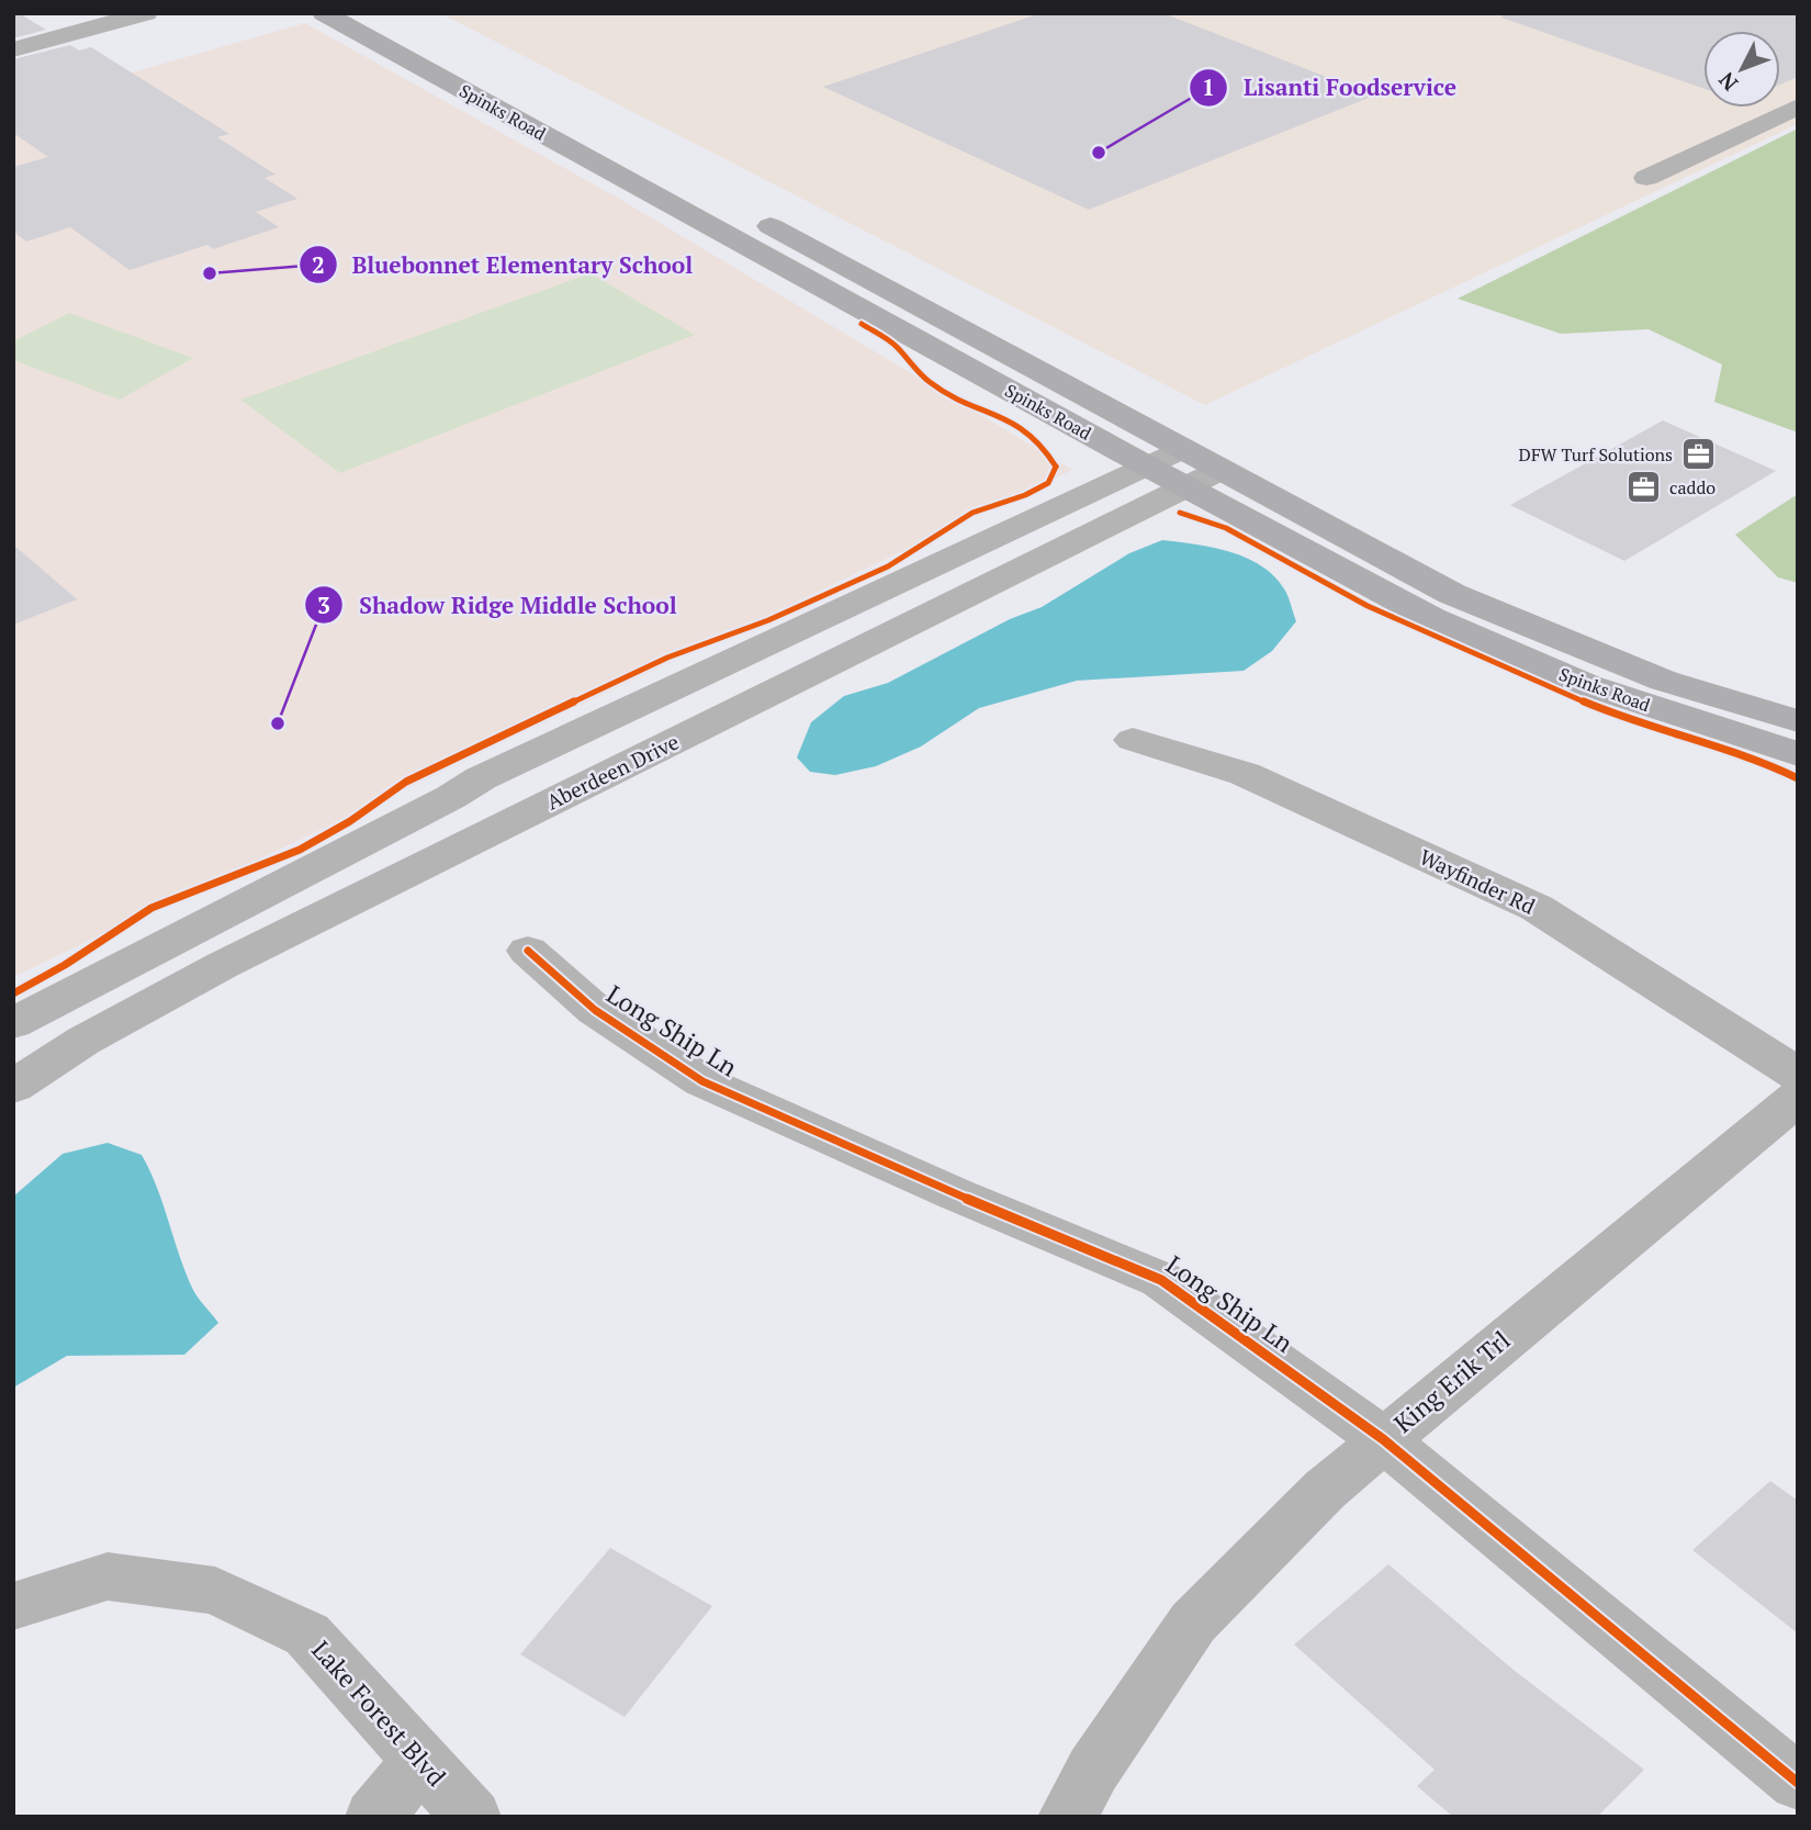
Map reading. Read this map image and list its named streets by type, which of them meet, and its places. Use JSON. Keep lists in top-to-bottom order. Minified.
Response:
{"streets":{"main road":["Spinks Road"],"street":["Aberdeen Drive","Wayfinder Rd","Long Ship Ln","King Erik Trl","Lake Forest Blvd"]},"crossings":[["Spinks Road","Aberdeen Drive"],["Long Ship Ln","King Erik Trl"]],"places":{"other":["Lisanti Foodservice","Bluebonnet Elementary School","Shadow Ridge Middle School"],"office":["DFW Turf Solutions","caddo"]},"north":"bottom left"}
